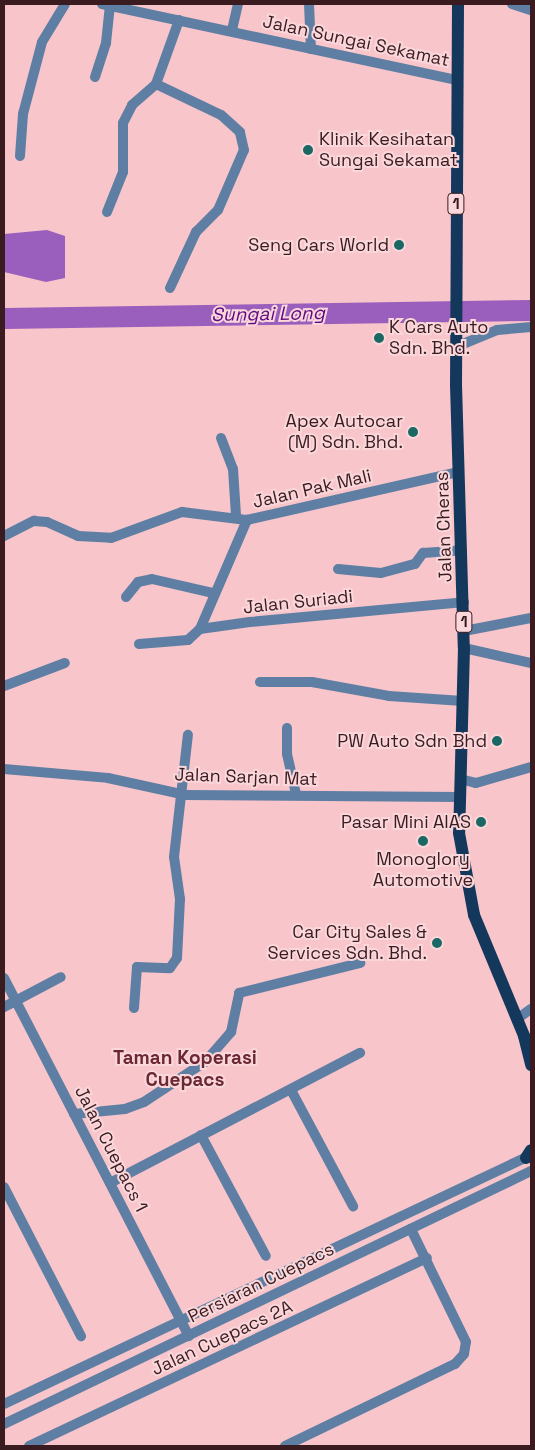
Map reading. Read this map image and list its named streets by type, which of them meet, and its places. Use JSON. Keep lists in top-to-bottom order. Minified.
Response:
{"streets":{"main road":["1","Jalan Cheras"],"street":["Jalan Sungai Sekamat","Jalan Pak Mali","Jalan Suriadi","Jalan Sarjan Mat","Jalan Cuepacs 1","Persiaran Cuepacs","Jalan Cuepacs 2A"]},"crossings":[["Jalan Sungai Sekamat","Jalan Cheras"],["Jalan Pak Mali","Jalan Cheras"],["Jalan Cheras","Jalan Suriadi"],["Jalan Cheras","Jalan Sarjan Mat"],["Jalan Cuepacs 1","Persiaran Cuepacs"]],"districts":["Taman Koperasi Cuepacs"],"water":["Sungai Long"],"places":["Klinik Kesihatan Sungai Sekamat","Seng Cars World","K Cars Auto Sdn. Bhd.","Apex Autocar (M) Sdn. Bhd.","PW Auto Sdn Bhd","Pasar Mini AIAS","Monoglory Automotive","Car City Sales & Services Sdn. Bhd."]}
